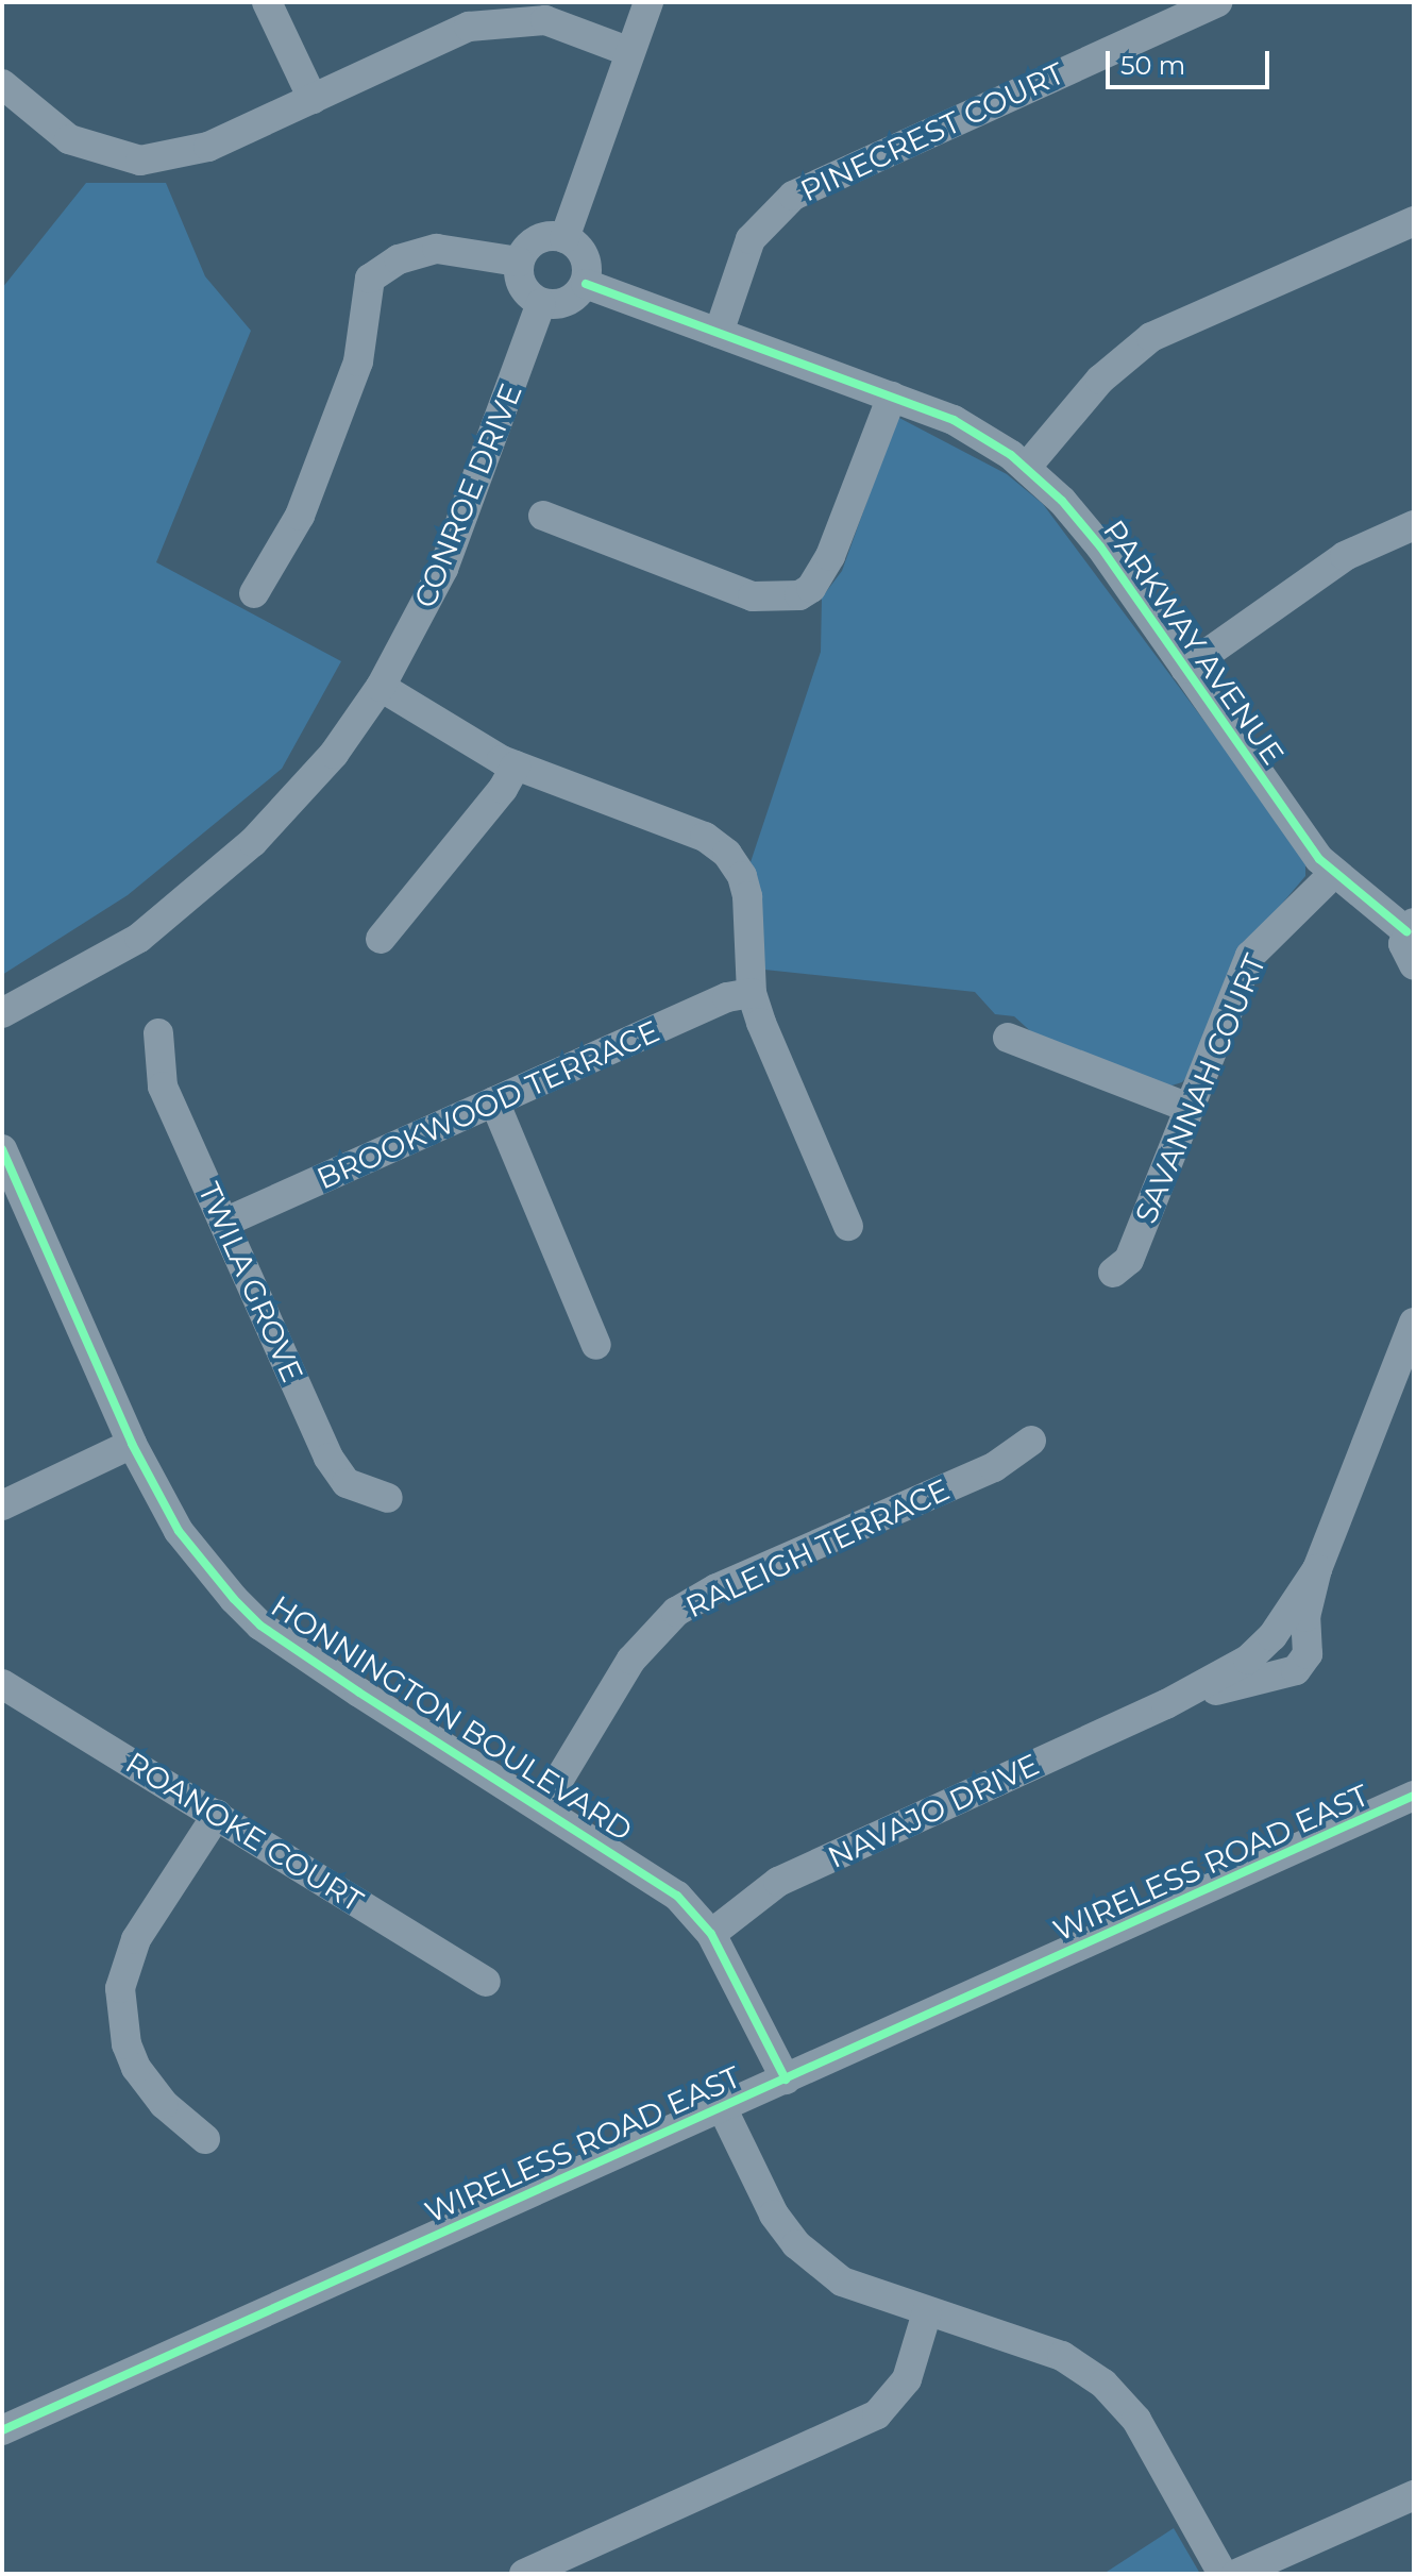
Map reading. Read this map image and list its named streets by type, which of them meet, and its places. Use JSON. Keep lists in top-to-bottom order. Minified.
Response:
{"streets":{"street":["PINECREST COURT","CONROE DRIVE","PARKWAY AVENUE","SAVANNAH COURT","BROOKWOOD TERRACE","TWILA GROVE","RALEIGH TERRACE","HONNINGTON BOULEVARD","NAVAJO DRIVE","ROANOKE COURT","WIRELESS ROAD EAST"]},"crossings":[["PINECREST COURT","PARKWAY AVENUE"],["CONROE DRIVE","PARKWAY AVENUE"],["PARKWAY AVENUE","SAVANNAH COURT"],["BROOKWOOD TERRACE","TWILA GROVE"],["RALEIGH TERRACE","HONNINGTON BOULEVARD"],["HONNINGTON BOULEVARD","NAVAJO DRIVE"],["HONNINGTON BOULEVARD","WIRELESS ROAD EAST"]],"scale_bar":"50 m"}
